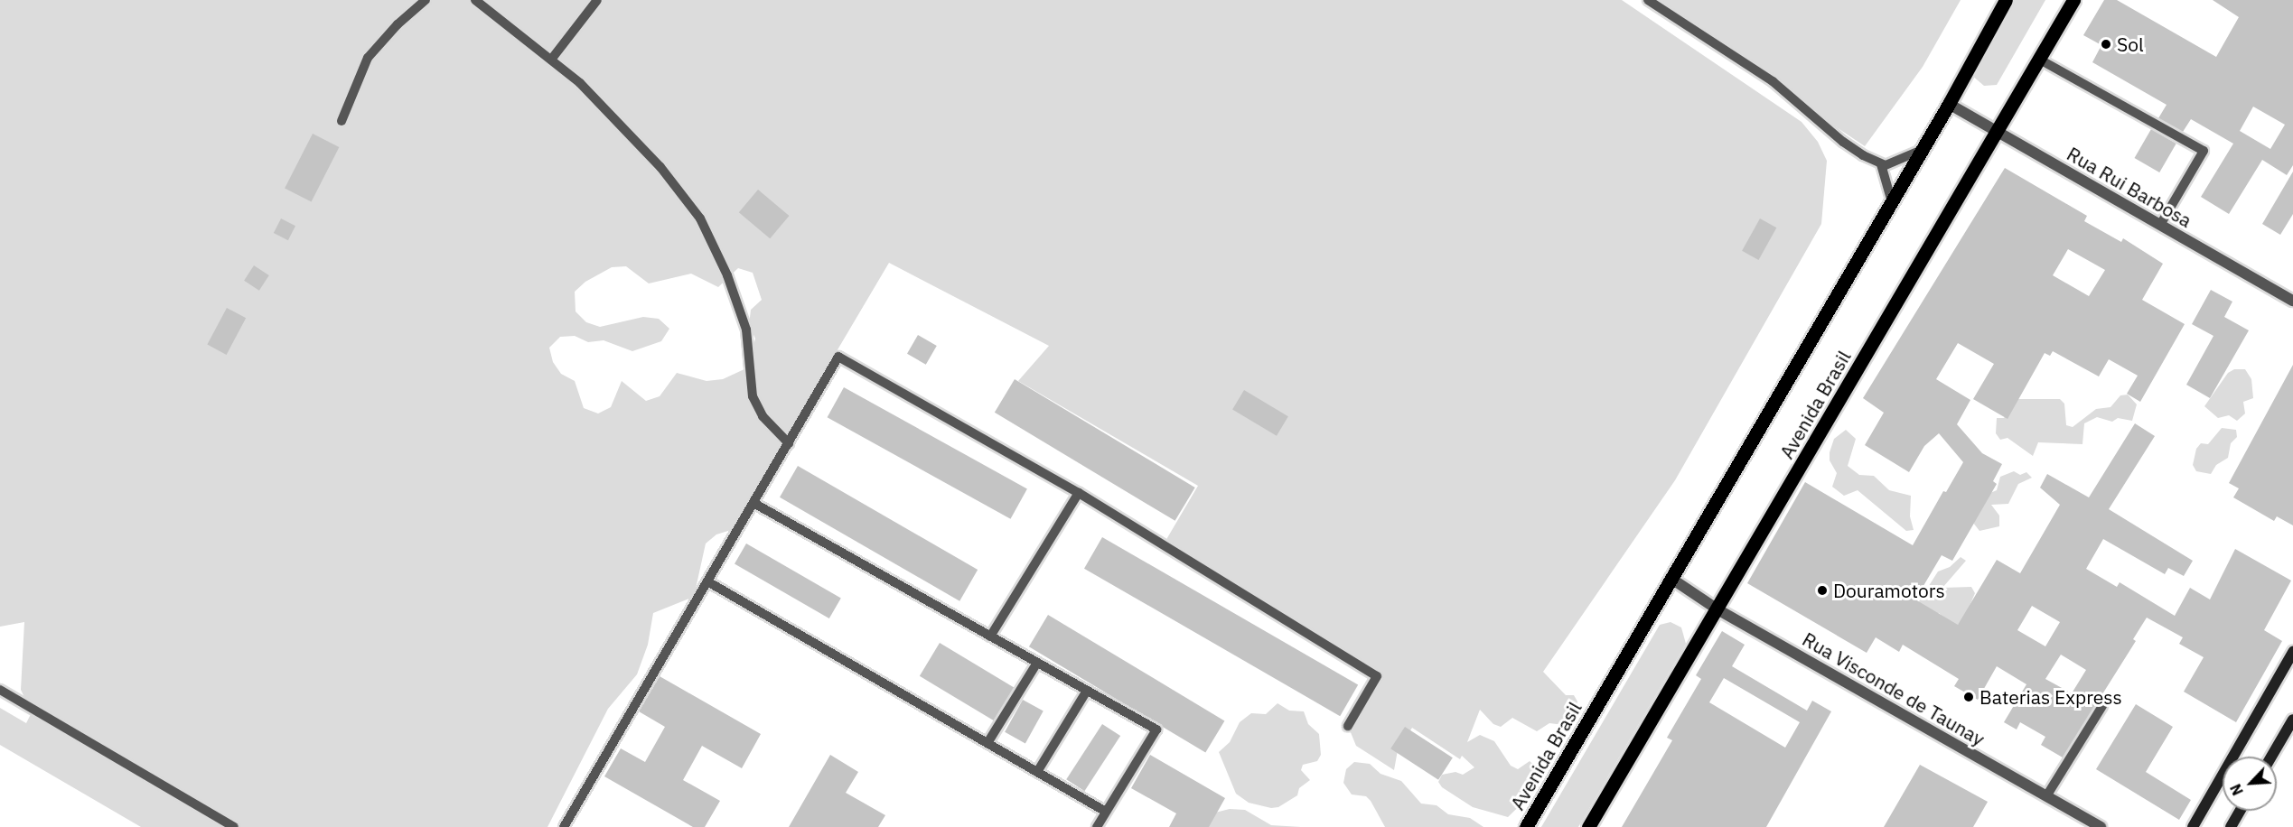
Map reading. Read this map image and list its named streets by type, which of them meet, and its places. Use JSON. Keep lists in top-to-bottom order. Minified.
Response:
{"streets":{"main road":["Avenida Brasil"],"street":["Rua Rui Barbosa","Rua Visconde de Taunay"]},"crossings":[["Rua Rui Barbosa","Avenida Brasil"],["Avenida Brasil","Rua Visconde de Taunay"]],"places":["Sol","Douramotors","Baterias Express"],"north":"bottom left"}
